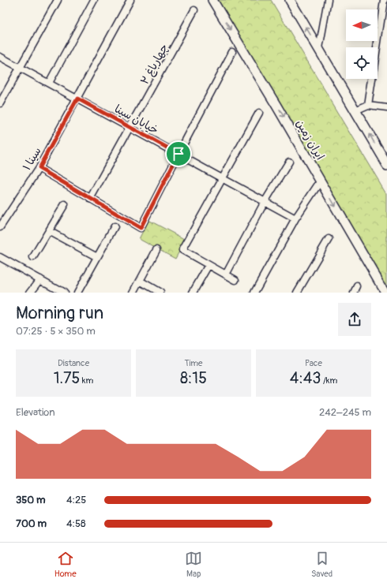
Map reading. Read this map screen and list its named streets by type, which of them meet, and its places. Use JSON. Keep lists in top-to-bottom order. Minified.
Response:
{"streets":{"main road":["ایران زمین"],"street":["چهارباغ ۲","خیابان سینا","سینا ۱"]},"crossings":[["چهارباغ ۲","خیابان سینا"],["خیابان سینا","سینا ۱"]],"north":"left","page":{"heading":["Morning run","07:25 · 5 × 350 m"],"stats":[["Distance","1.75 km"],["Time","8:15"],["Pace","4:43 /km"]],"chart":["Elevation","242–245 m"],"list":[{"name":"350 m","note":"4:25"},{"name":"700 m","note":"4:58"}],"tabs":["Home","Map","Saved"]}}
